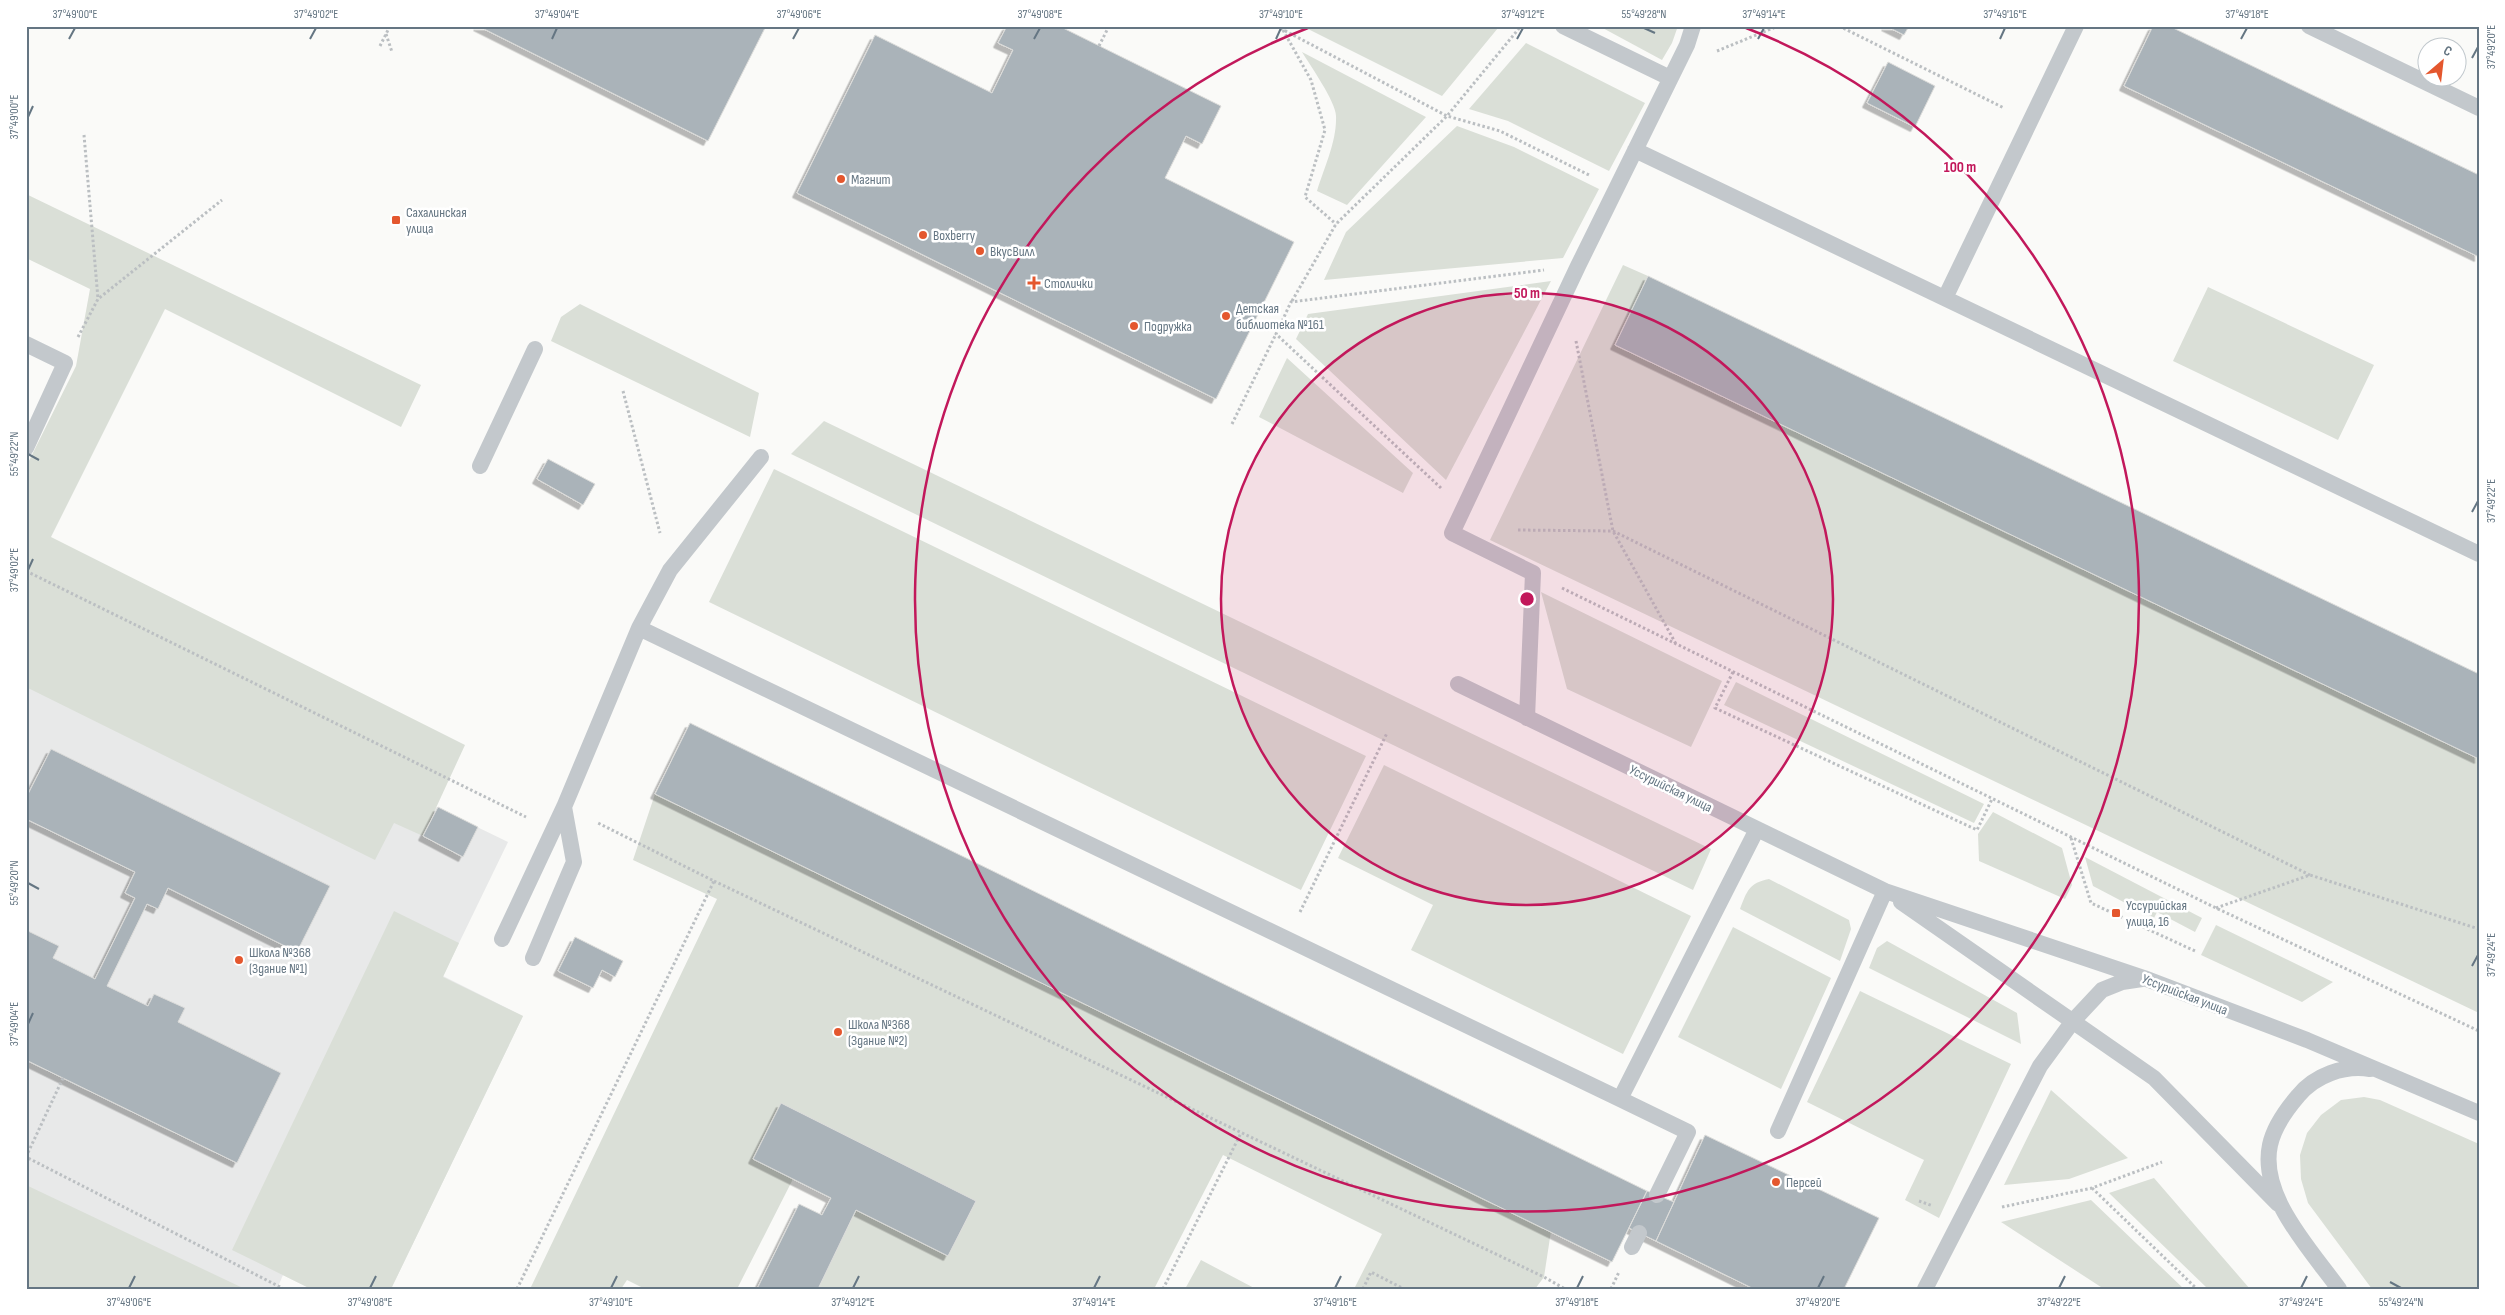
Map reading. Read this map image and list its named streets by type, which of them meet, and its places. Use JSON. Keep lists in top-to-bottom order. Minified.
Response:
{"streets":{"lane":["Уссурийская улица"]},"places":{"other":["Магнит","Boxberry","ВкусВилл","Детская библиотека №161","Подружка","Школа №368 (Здание №1)","Школа №368 (Здание №2)","Персей"],"transit":["Сахалинская улица","Уссурийская улица, 16"],"health":["Столички"]},"north":"top right","coordinates":["37°49'00\"E","37°49'02\"E","37°49'04\"E","37°49'06\"E","37°49'08\"E","37°49'10\"E","37°49'12\"E","55°49'28\"N","37°49'14\"E","37°49'16\"E","37°49'18\"E","37°49'20\"E","55°49'22\"N","37°49'22\"E","55°49'20\"N","37°49'24\"E","55°49'24\"N"],"rings":["100 m","50 m"]}
